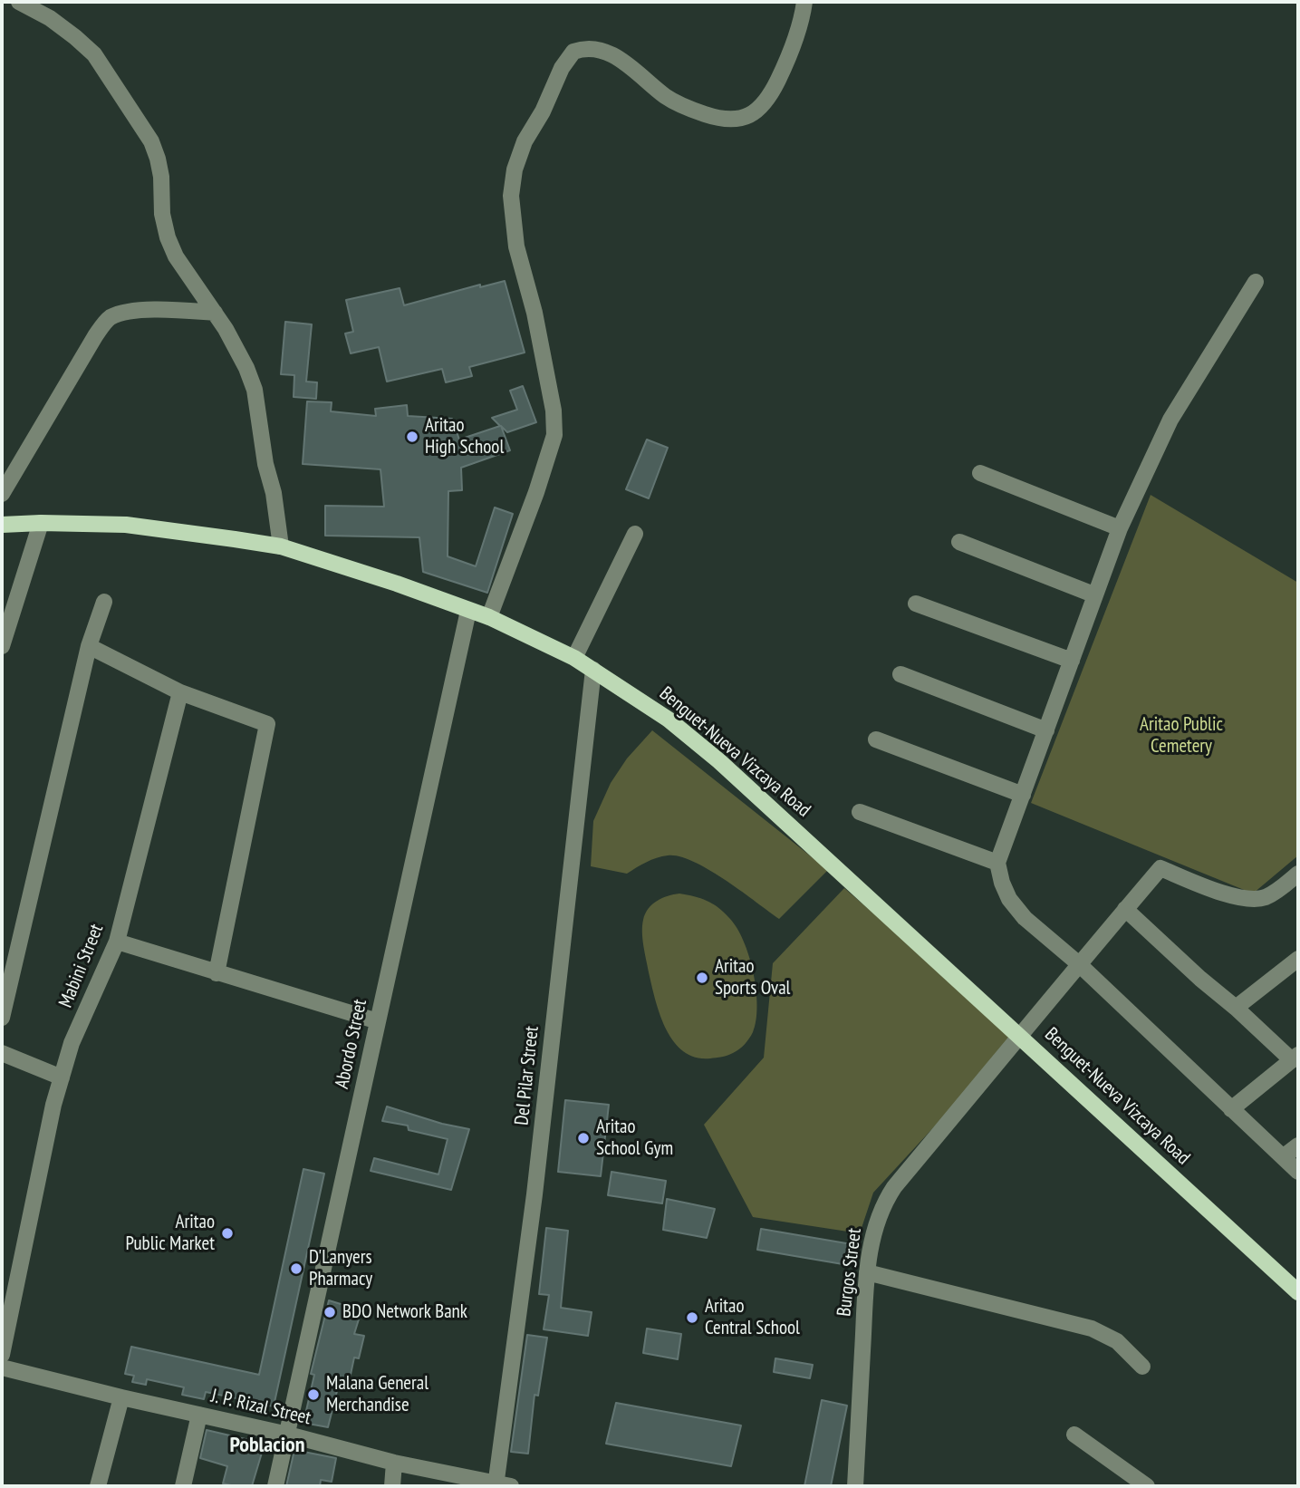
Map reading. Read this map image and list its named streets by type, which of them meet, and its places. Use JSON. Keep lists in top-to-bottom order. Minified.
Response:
{"streets":{"main road":["Benguet-Nueva Vizcaya Road"],"street":["Mabini Street","Abordo Street","Del Pilar Street","Burgos Street","J. P. Rizal Street"]},"crossings":[["Benguet-Nueva Vizcaya Road","Abordo Street"],["Benguet-Nueva Vizcaya Road","Del Pilar Street"],["Benguet-Nueva Vizcaya Road","Burgos Street"],["Abordo Street","J. P. Rizal Street"],["Del Pilar Street","J. P. Rizal Street"]],"districts":["Poblacion"],"parks":["Aritao Public Cemetery"],"places":["Aritao High School","Aritao Sports Oval","Aritao School Gym","Aritao Public Market","D'Lanyers Pharmacy","BDO Network Bank","Aritao Central School","Malana General Merchandise"]}
